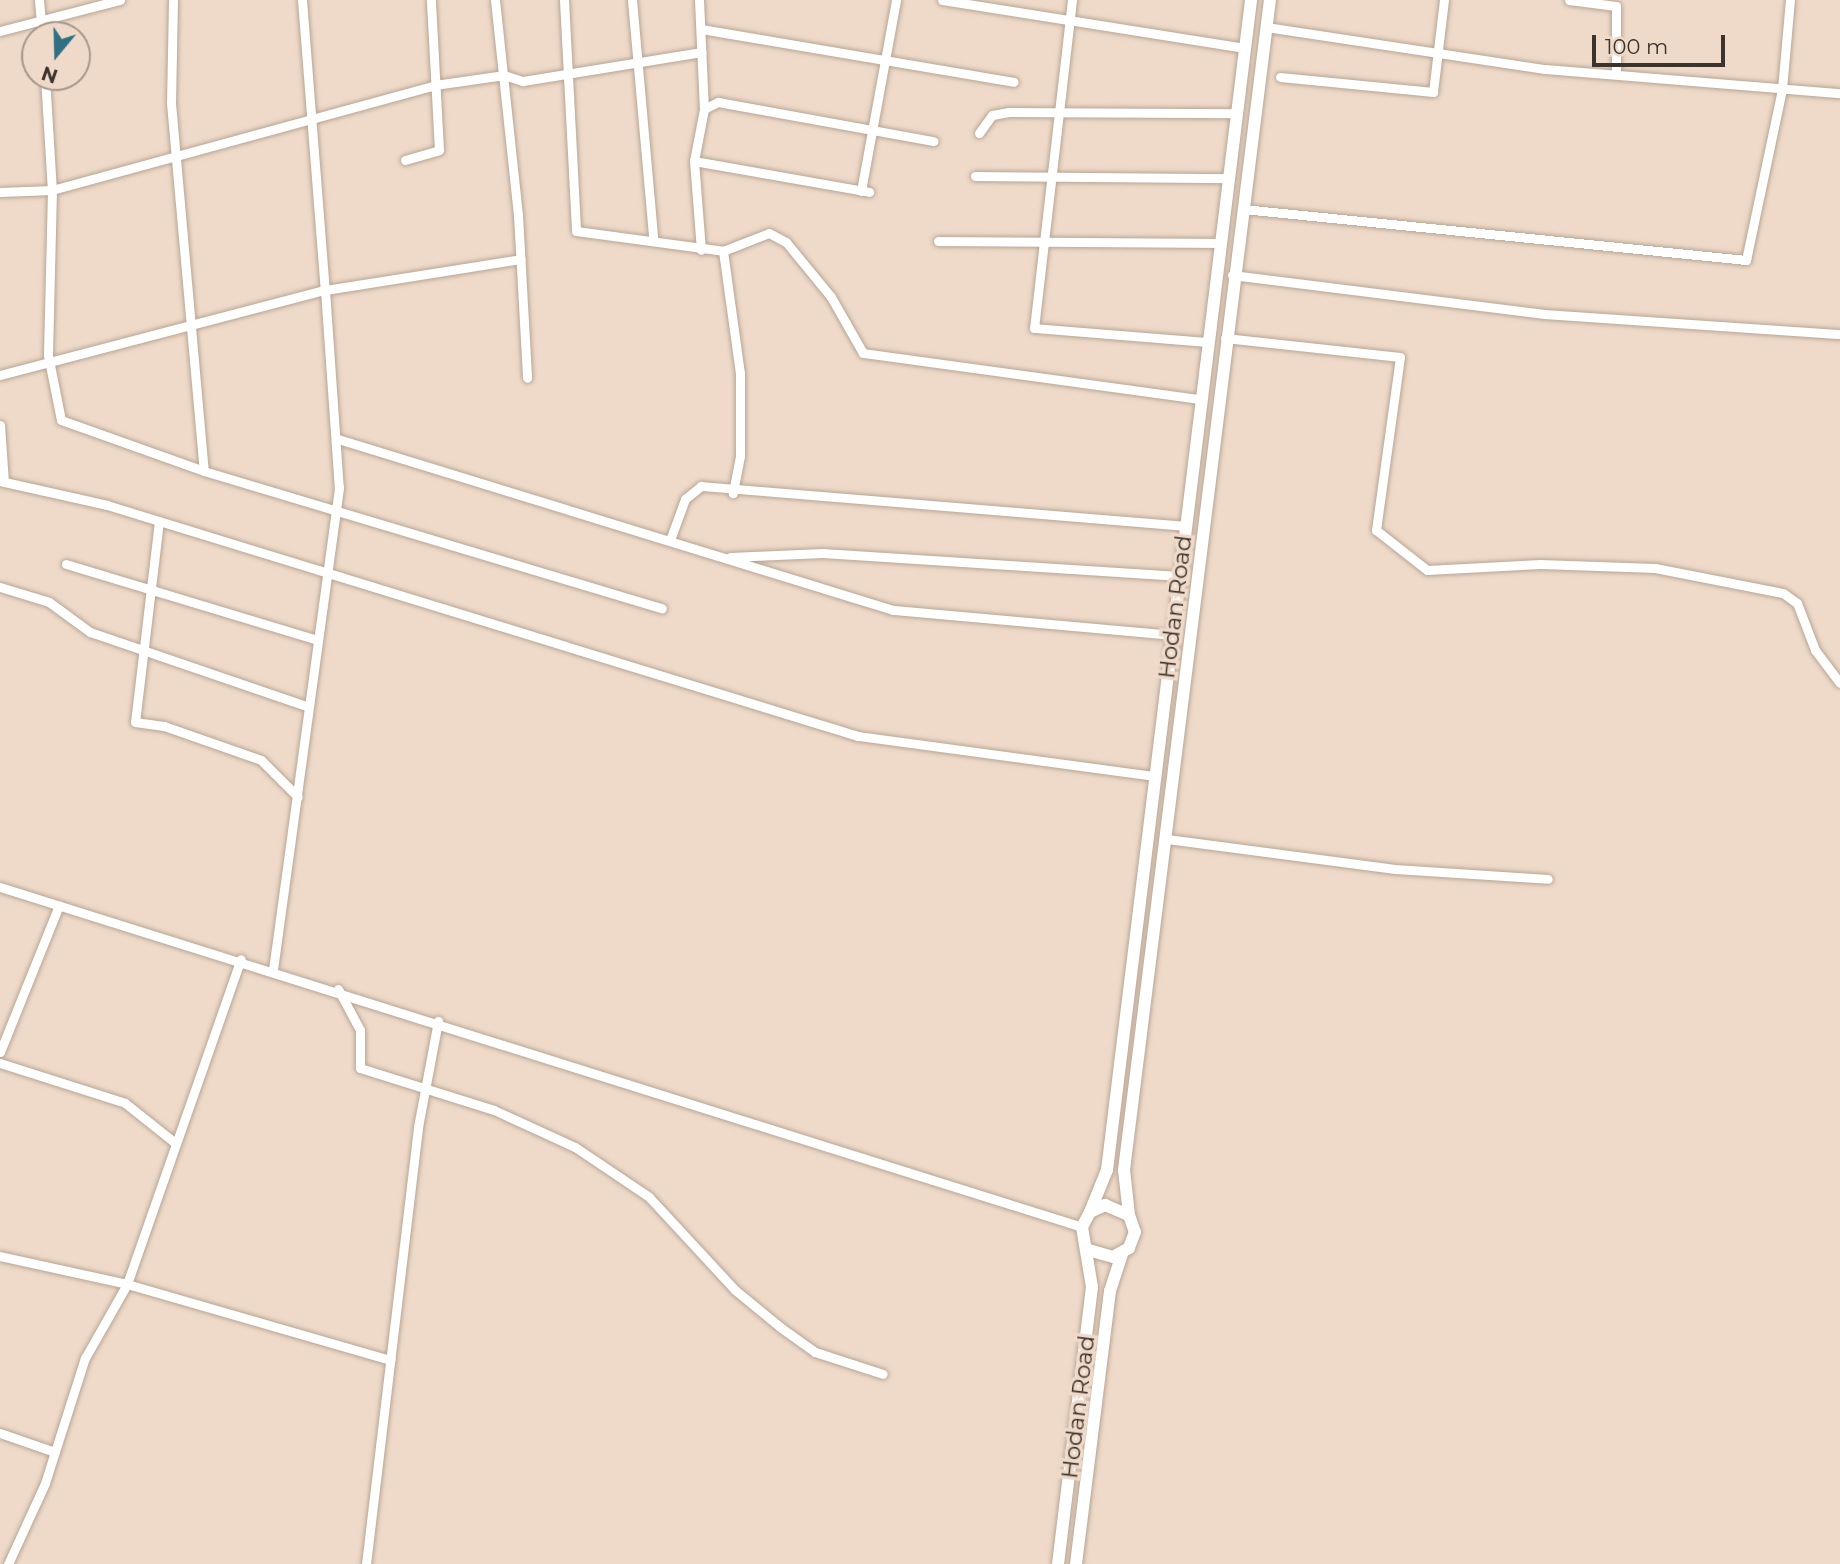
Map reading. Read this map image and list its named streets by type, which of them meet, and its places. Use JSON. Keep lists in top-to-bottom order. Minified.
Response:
{"streets":{"main road":["Hodan Road"]},"scale_bar":"100 m","north":"bottom"}
